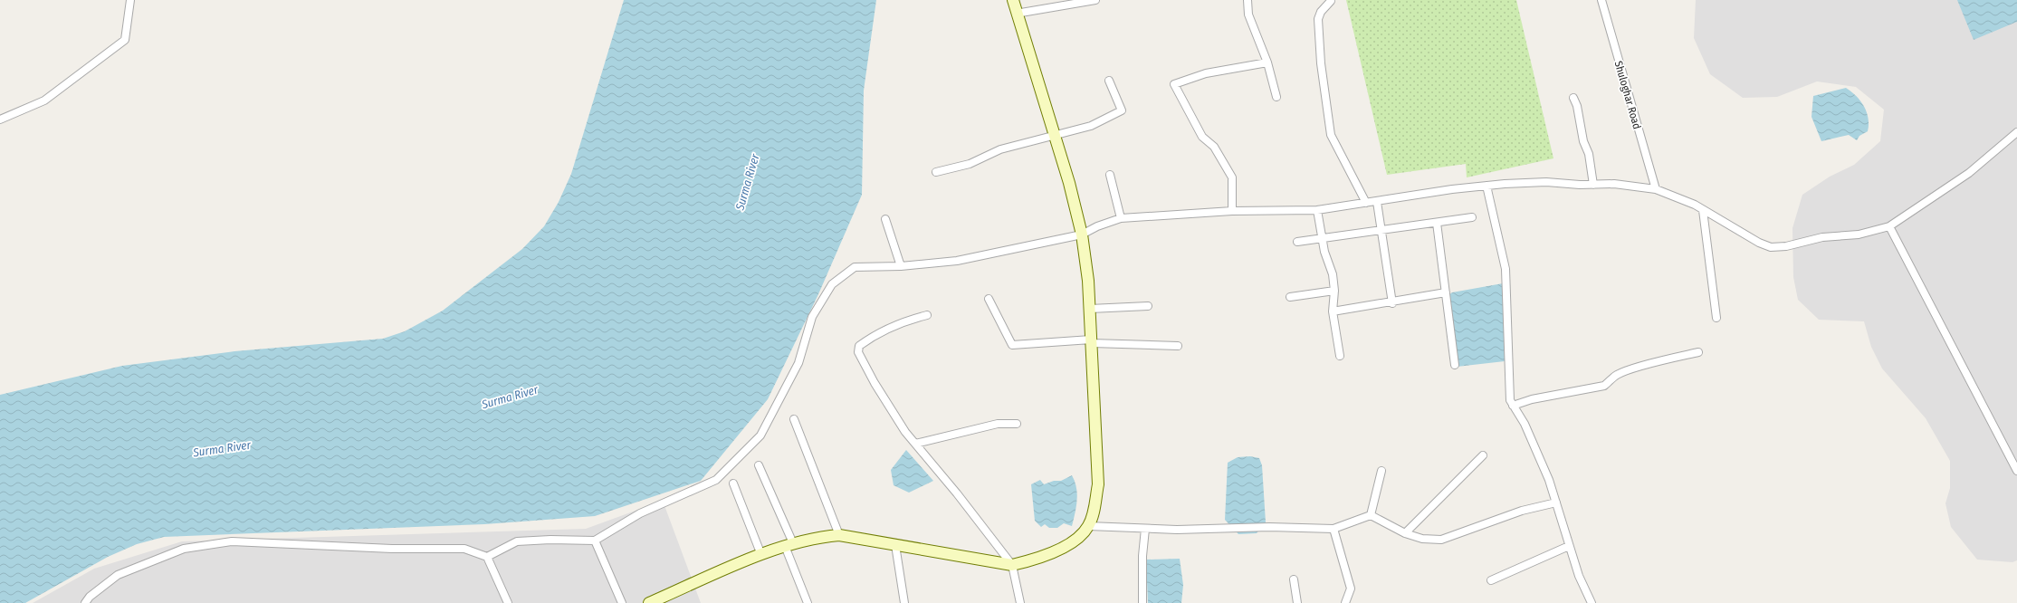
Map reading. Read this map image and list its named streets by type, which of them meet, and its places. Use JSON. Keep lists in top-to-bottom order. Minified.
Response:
{"streets":{"street":["Shuloghar Road"]},"water":["Surma River"]}
